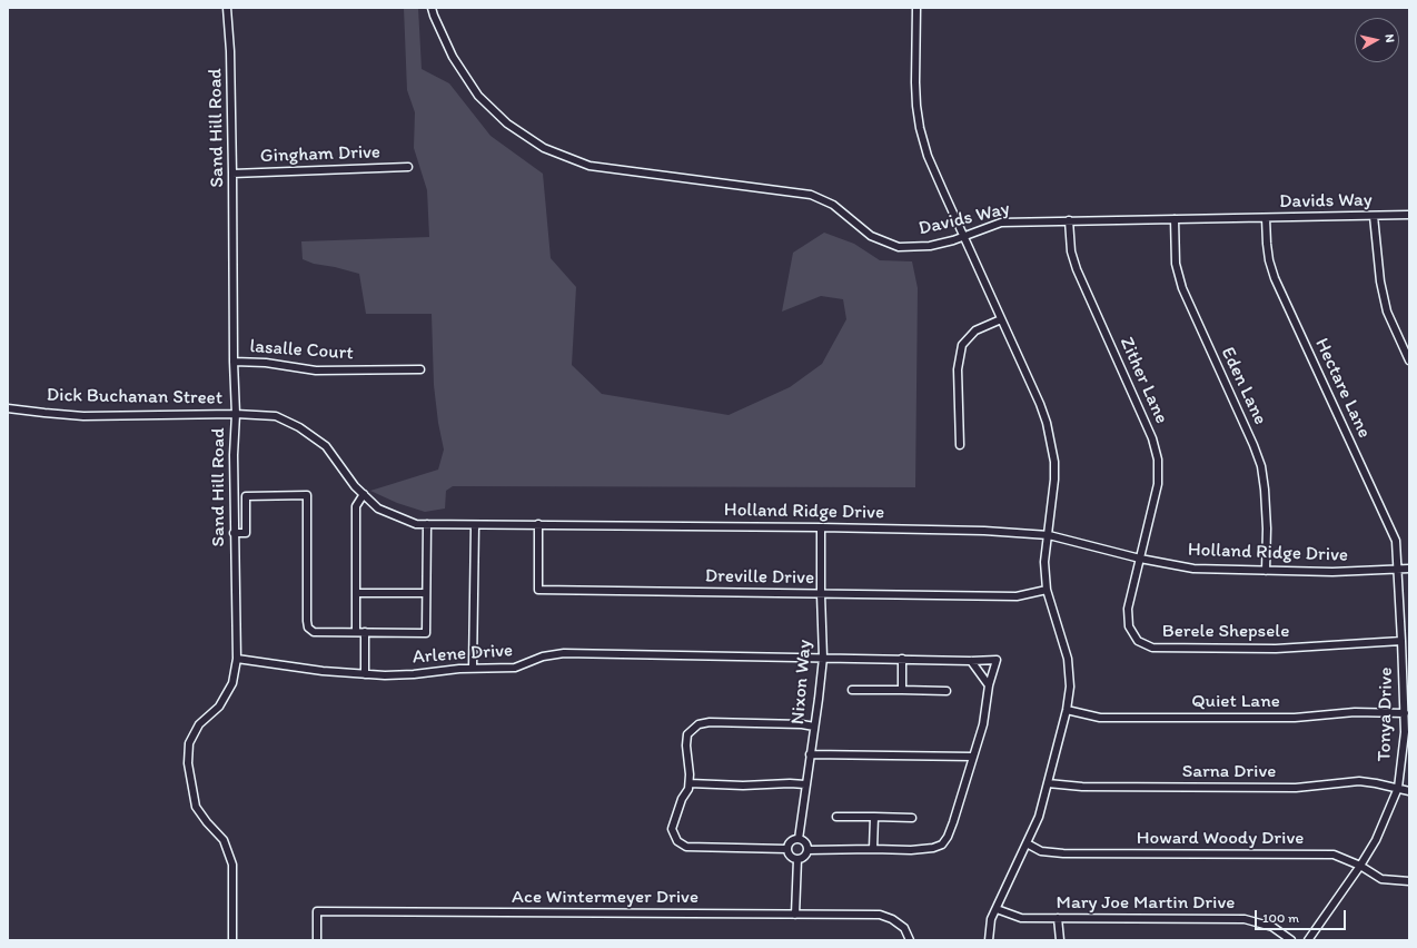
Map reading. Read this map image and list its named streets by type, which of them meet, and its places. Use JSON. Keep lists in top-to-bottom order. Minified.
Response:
{"streets":{"street":["Sand Hill Road","Gingham Drive","Davids Way","lasalle Court","Zither Lane","Eden Lane","Hectare Lane","Dick Buchanan Street","Holland Ridge Drive","Dreville Drive","Berele Shepsele","Arlene Drive","Nixon Way","Quiet Lane","Tonya Drive","Sarna Drive","Howard Woody Drive","Ace Wintermeyer Drive","Mary Joe Martin Drive"]},"crossings":[["Sand Hill Road","Gingham Drive"],["Sand Hill Road","lasalle Court"],["Sand Hill Road","Dick Buchanan Street"],["Sand Hill Road","Holland Ridge Drive"],["Sand Hill Road","Arlene Drive"],["Davids Way","Zither Lane"],["Davids Way","Eden Lane"],["Davids Way","Hectare Lane"],["Zither Lane","Holland Ridge Drive"],["Zither Lane","Berele Shepsele"],["Eden Lane","Holland Ridge Drive"],["Hectare Lane","Holland Ridge Drive"],["Hectare Lane","Tonya Drive"],["Dick Buchanan Street","Holland Ridge Drive"],["Holland Ridge Drive","Dreville Drive"],["Holland Ridge Drive","Berele Shepsele"],["Holland Ridge Drive","Nixon Way"],["Holland Ridge Drive","Tonya Drive"],["Dreville Drive","Nixon Way"],["Berele Shepsele","Tonya Drive"],["Arlene Drive","Nixon Way"],["Quiet Lane","Tonya Drive"],["Tonya Drive","Sarna Drive"],["Tonya Drive","Howard Woody Drive"]],"scale_bar":"100 m","north":"right"}
